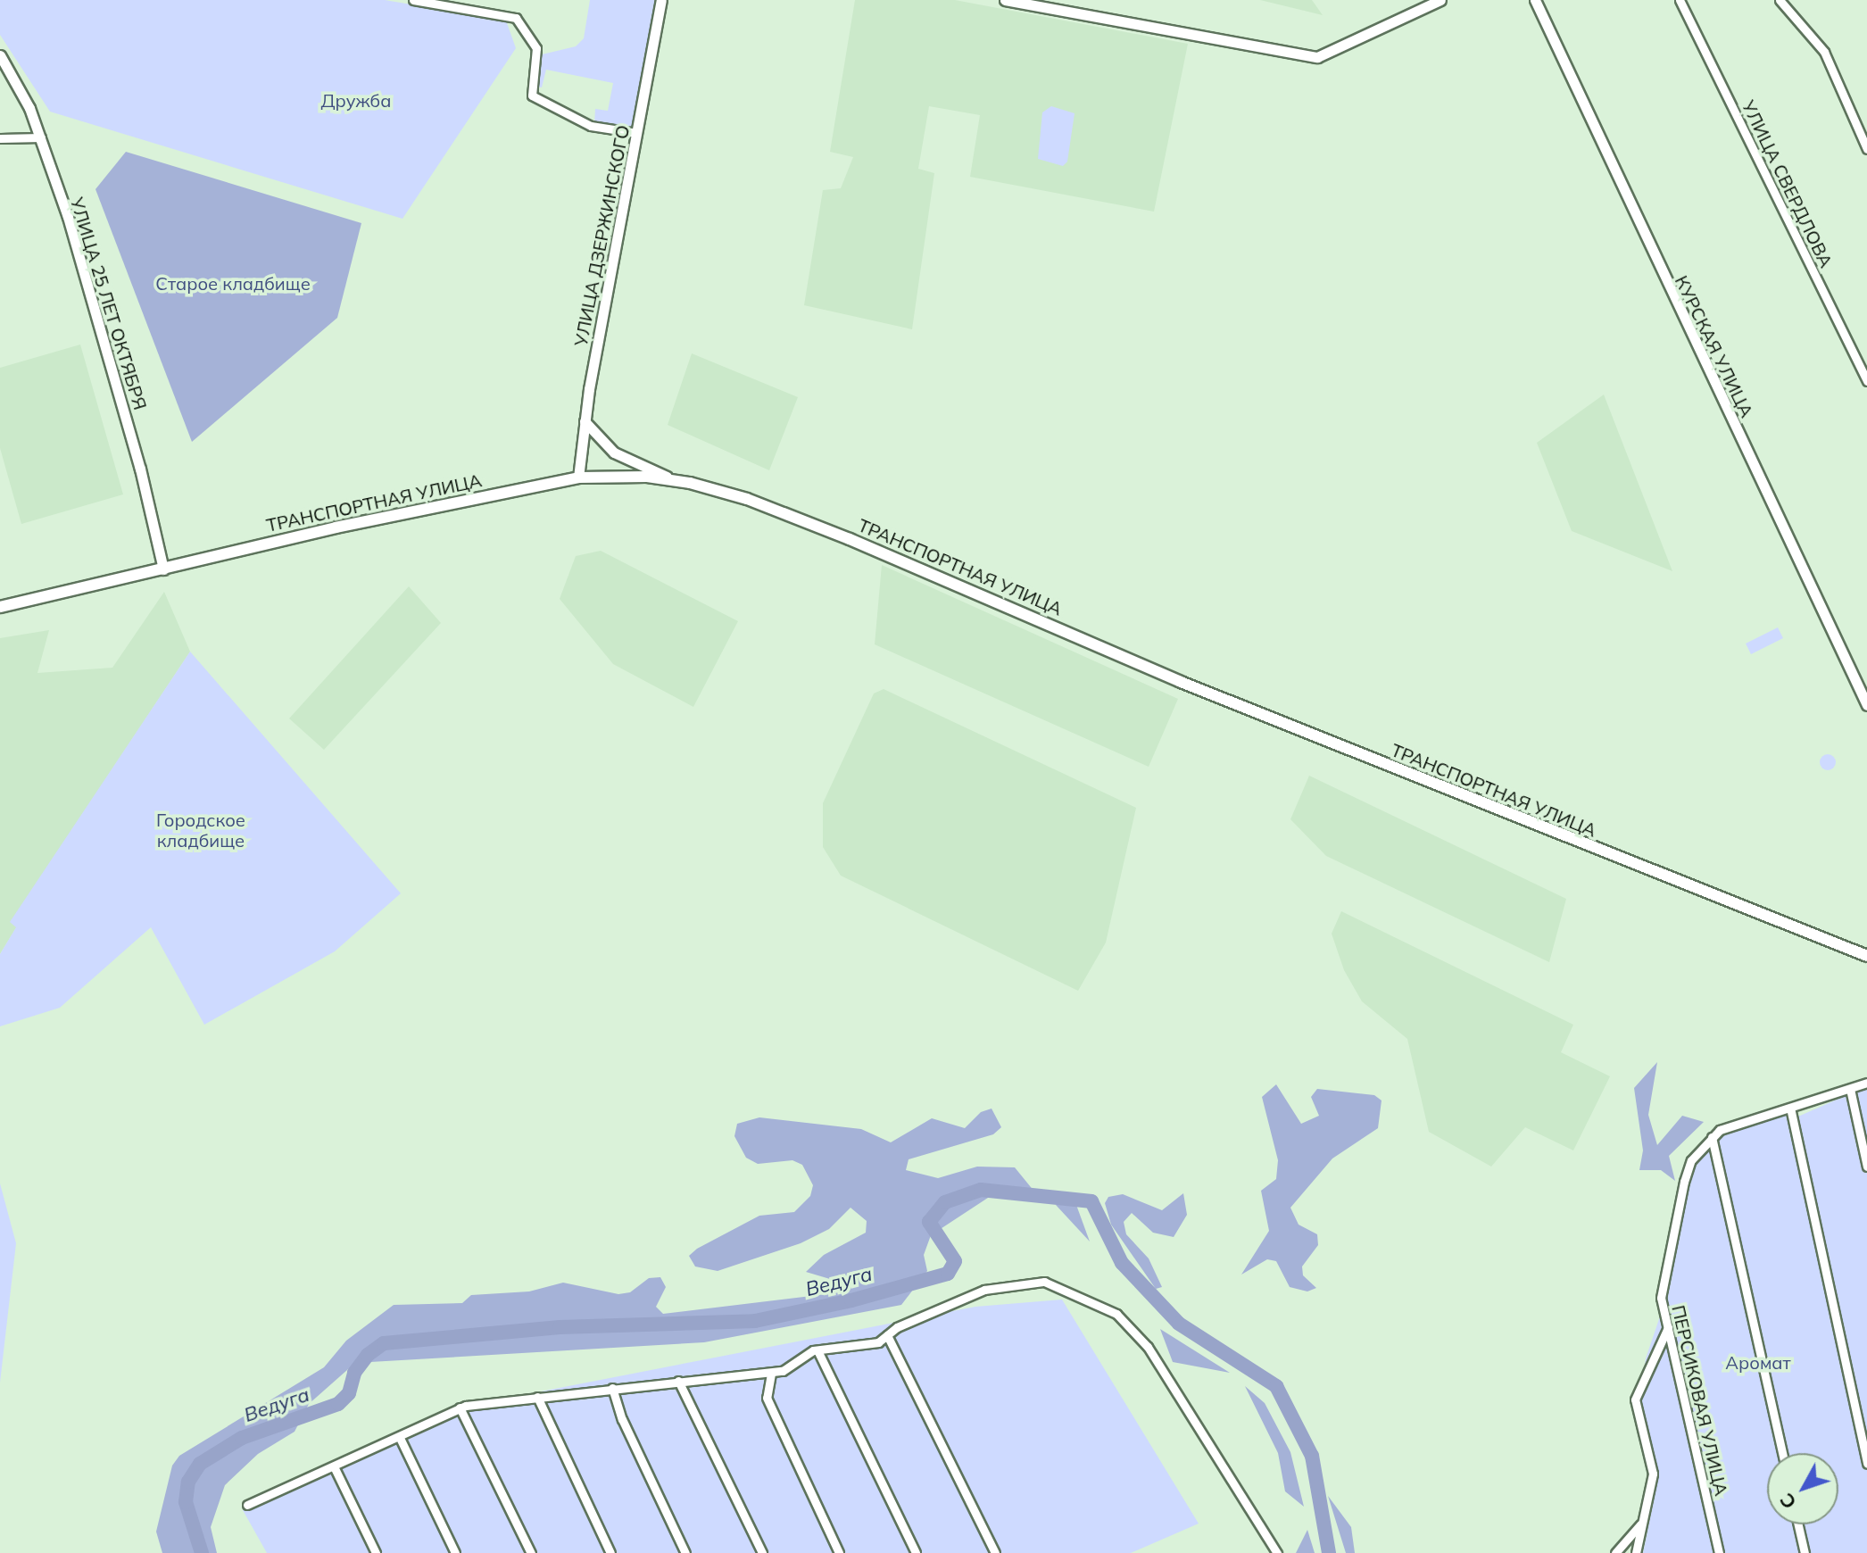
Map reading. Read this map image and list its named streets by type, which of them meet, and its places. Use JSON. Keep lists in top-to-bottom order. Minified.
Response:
{"streets":{"main road":["ТРАНСПОРТНАЯ УЛИЦА"],"street":["УЛИЦА СВЕРДЛОВА","УЛИЦА ДЗЕРЖИНСКОГО","УЛИЦА 25 ЛЕТ ОКТЯБРЯ","КУРСКАЯ УЛИЦА","ПЕРСИКОВАЯ УЛИЦА"]},"crossings":[["УЛИЦА ДЗЕРЖИНСКОГО","ТРАНСПОРТНАЯ УЛИЦА"],["УЛИЦА 25 ЛЕТ ОКТЯБРЯ","ТРАНСПОРТНАЯ УЛИЦА"]],"water":["Ведуга"],"parks":["Дружба","Старое кладбище","Городское кладбище","Аромат"],"north":"bottom left"}
